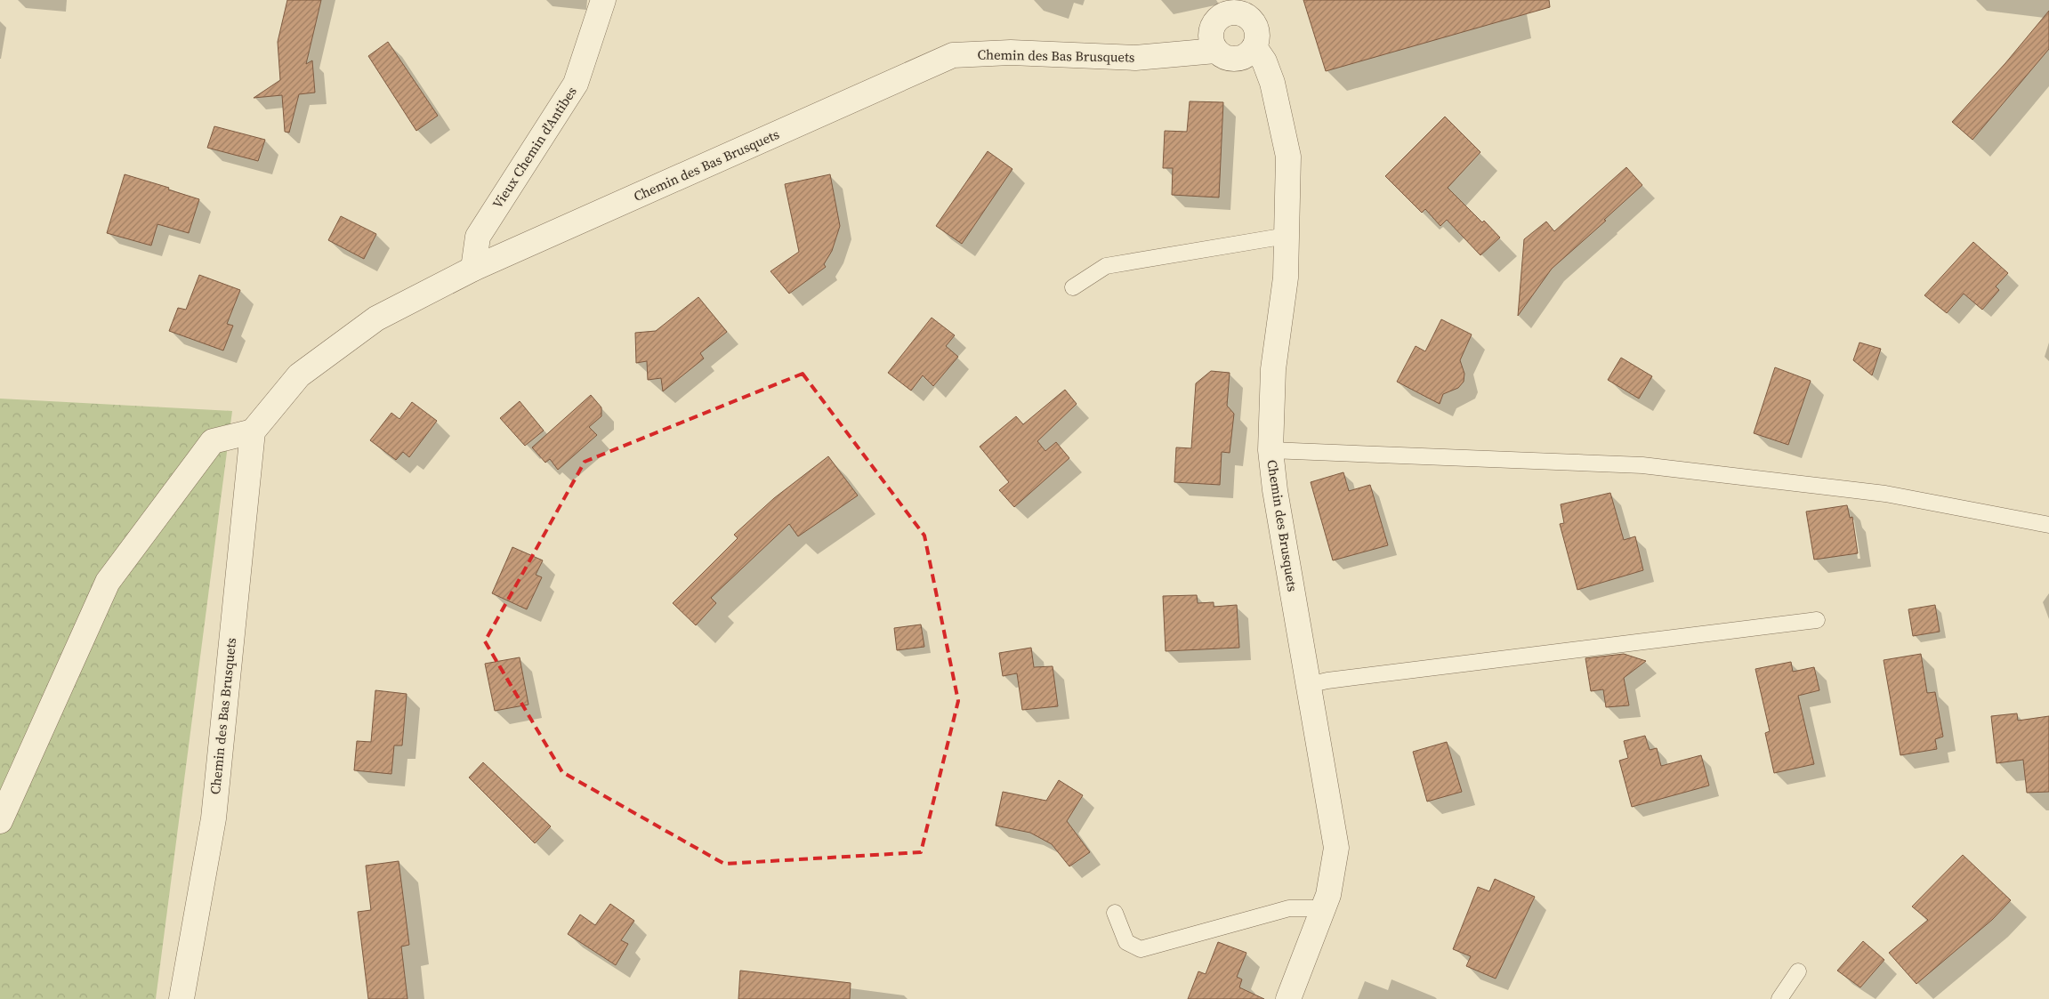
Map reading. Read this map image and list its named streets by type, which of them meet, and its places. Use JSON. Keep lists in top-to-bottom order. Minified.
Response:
{"streets":{"street":["Chemin des Bas Brusquets","Vieux Chemin d'Antibes","Chemin des Brusquets"]},"crossings":[["Chemin des Bas Brusquets","Vieux Chemin d'Antibes"],["Chemin des Bas Brusquets","Chemin des Brusquets"]]}
